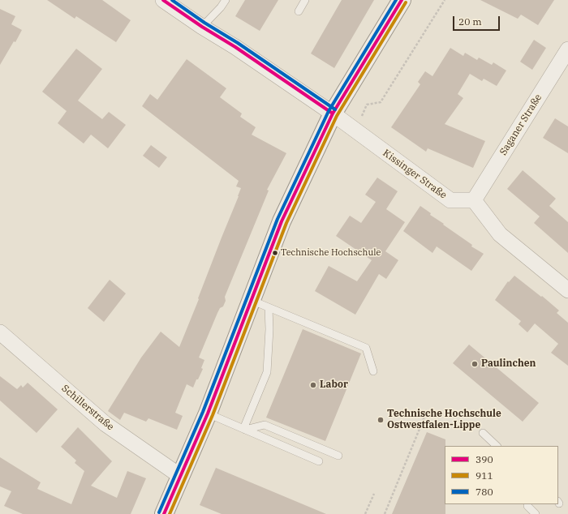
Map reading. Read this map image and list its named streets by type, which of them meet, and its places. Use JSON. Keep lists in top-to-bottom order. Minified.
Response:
{"streets":{"street":["Saganer Straße","Kissinger Straße","Schillerstraße"]},"crossings":[["Saganer Straße","Kissinger Straße"]],"places":["Technische Hochschule","Paulinchen","Labor","Technische Hochschule Ostwestfalen-Lippe"],"lines":["transit line 390","transit line 780","transit line 911"],"legend":["390","911","780"],"scale_bar":"20 m"}
